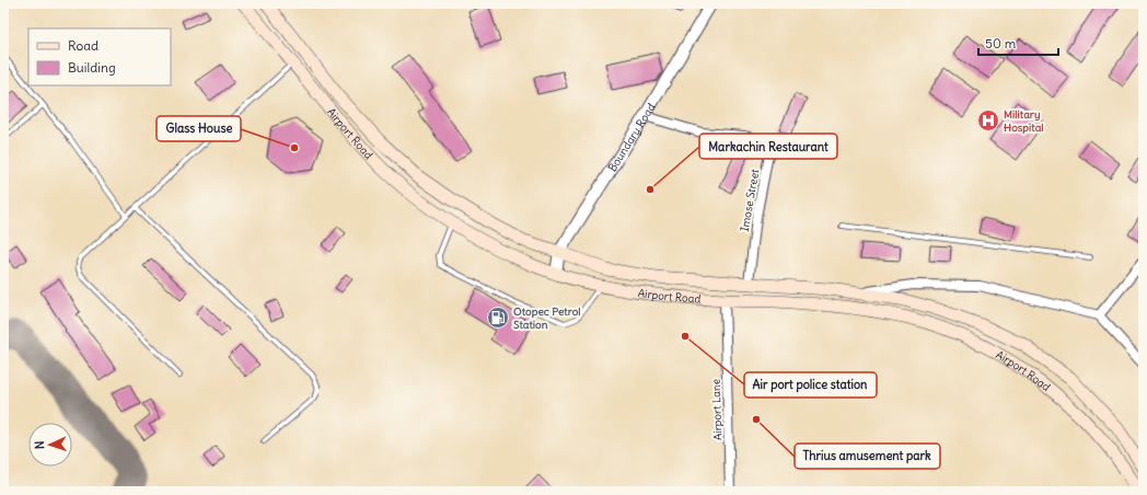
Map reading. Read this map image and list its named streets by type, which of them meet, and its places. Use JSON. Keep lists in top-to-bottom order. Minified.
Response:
{"streets":{"main road":["Airport Road"],"street":["Boundary Road","Imose Street","Airport Lane"]},"crossings":[["Airport Road","Boundary Road"],["Airport Road","Imose Street"],["Airport Road","Airport Lane"],["Boundary Road","Imose Street"]],"places":{"hospital":["Military Hospital"],"other":["Glass House","Markachin Restaurant","Air port police station","Thrius amusement park"],"fuel station":["Otopec Petrol Station"]},"legend":["Road","Building"],"scale_bar":"50 m","north":"left"}
